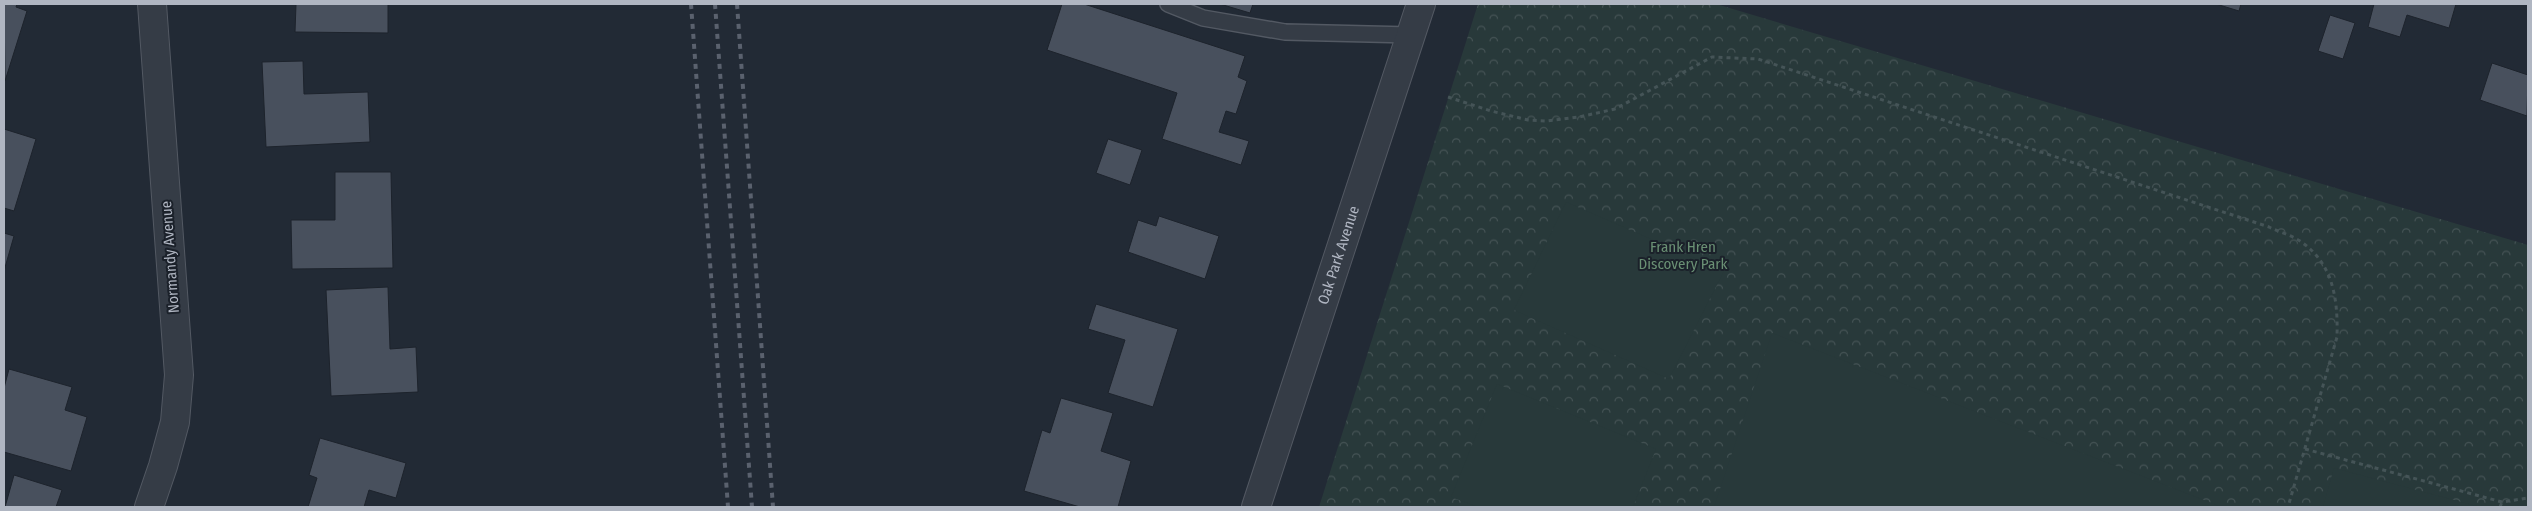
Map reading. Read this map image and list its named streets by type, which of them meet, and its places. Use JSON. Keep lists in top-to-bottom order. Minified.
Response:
{"streets":{"street":["Oak Park Avenue","Normandy Avenue"]},"parks":["Frank Hren Discovery Park"]}
